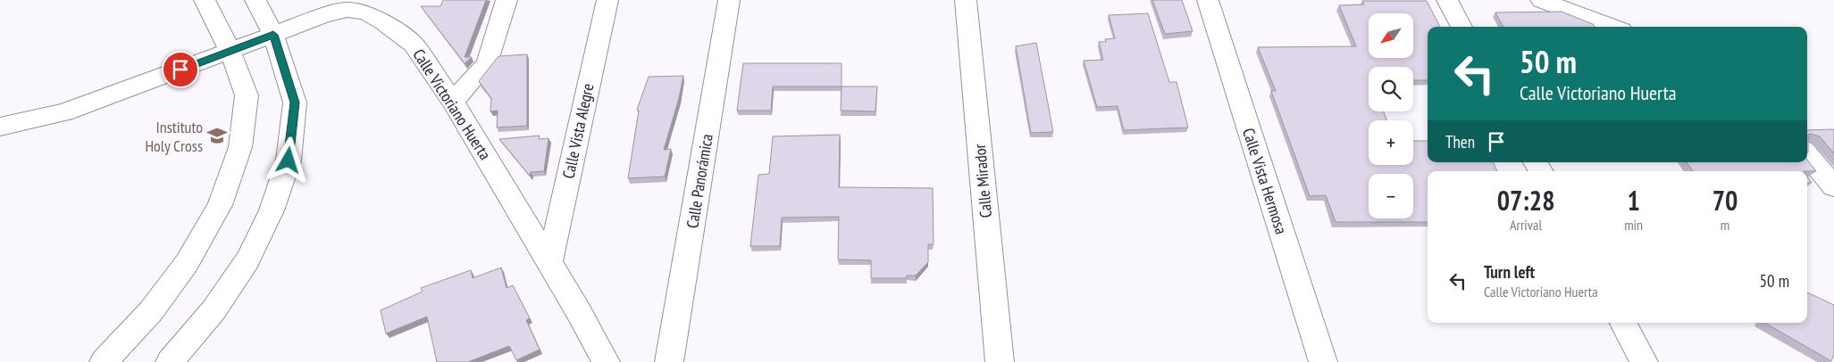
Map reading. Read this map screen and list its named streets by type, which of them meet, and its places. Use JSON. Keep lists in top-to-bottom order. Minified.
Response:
{"streets":{"street":["Calle Victoriano Huerta","Calle Vista Alegre","Calle Panorámica","Calle Mirador","Calle Vista Hermosa"]},"crossings":[["Calle Victoriano Huerta","Calle Vista Alegre"]],"places":{"school or university":["Instituto Holy Cross"]},"north":"bottom left","page":{"map_buttons":["+","−"],"turn":["50 m","Calle Victoriano Huerta"],"then":"Then","eta":["07:28","Arrival","1","min","70","m"],"list":[{"name":"Turn left","note":"Calle Victoriano Huerta","value":"50 m"}]}}
